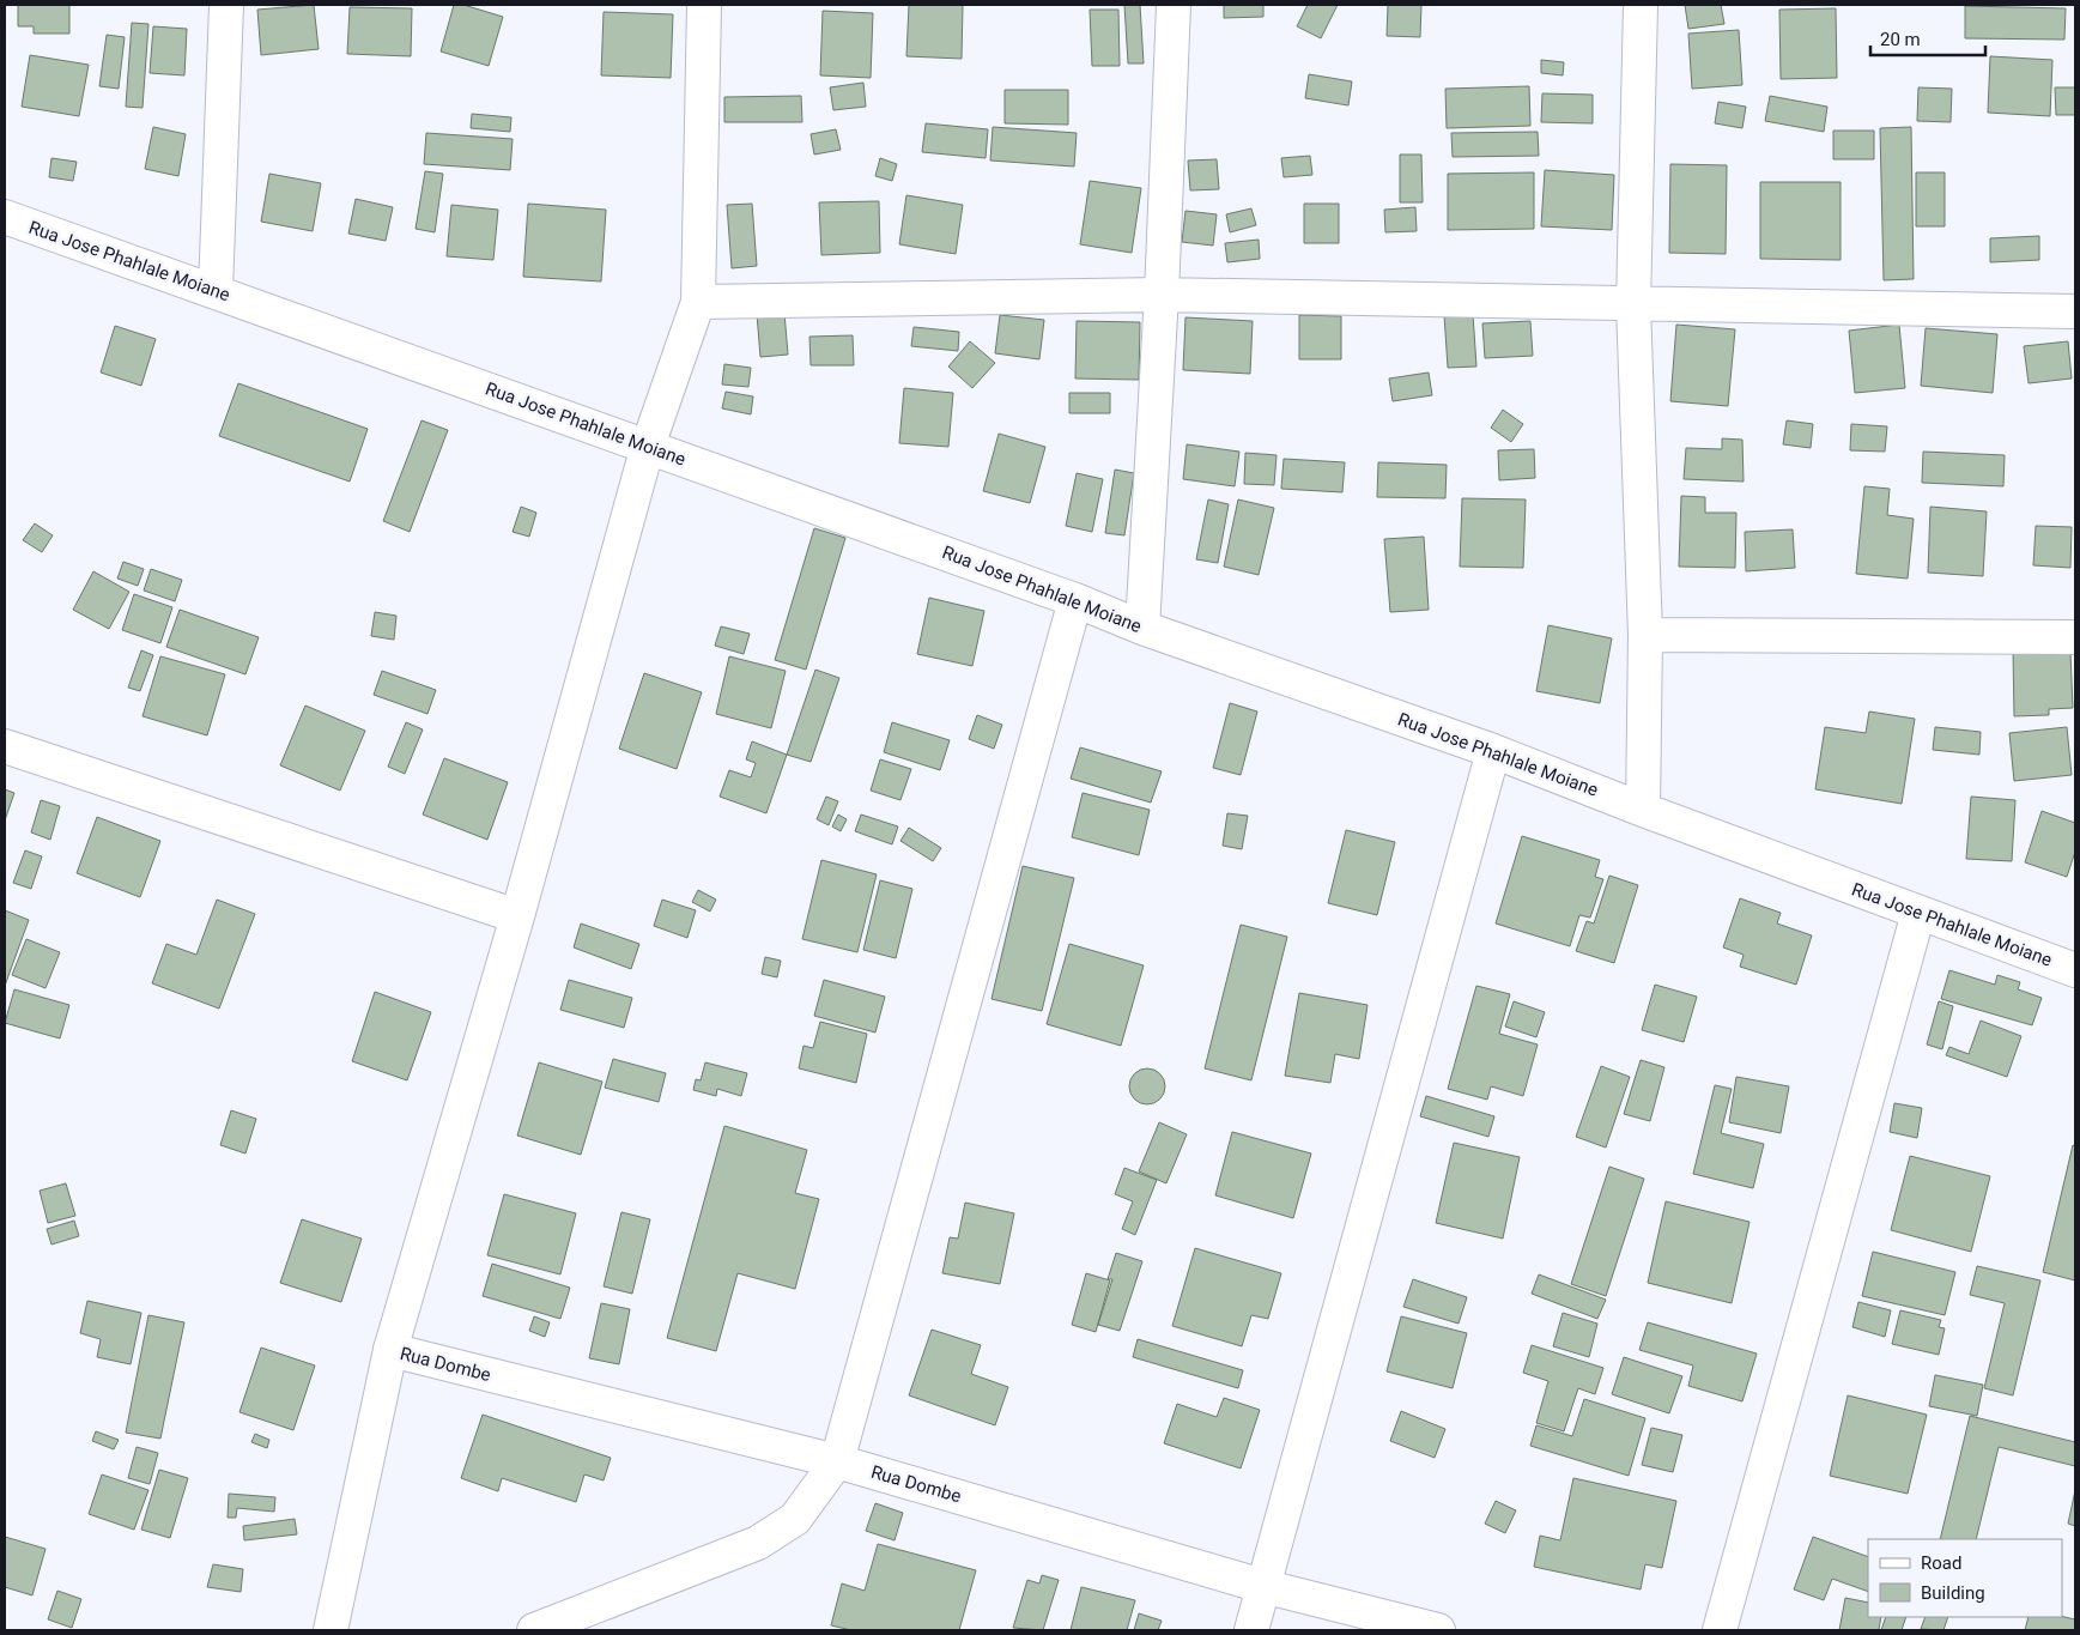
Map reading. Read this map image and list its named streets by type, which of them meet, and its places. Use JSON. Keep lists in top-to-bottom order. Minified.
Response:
{"streets":{"street":["Rua Jose Phahlale Moiane","Rua Dombe"]},"legend":["Road","Building"],"scale_bar":"20 m"}
